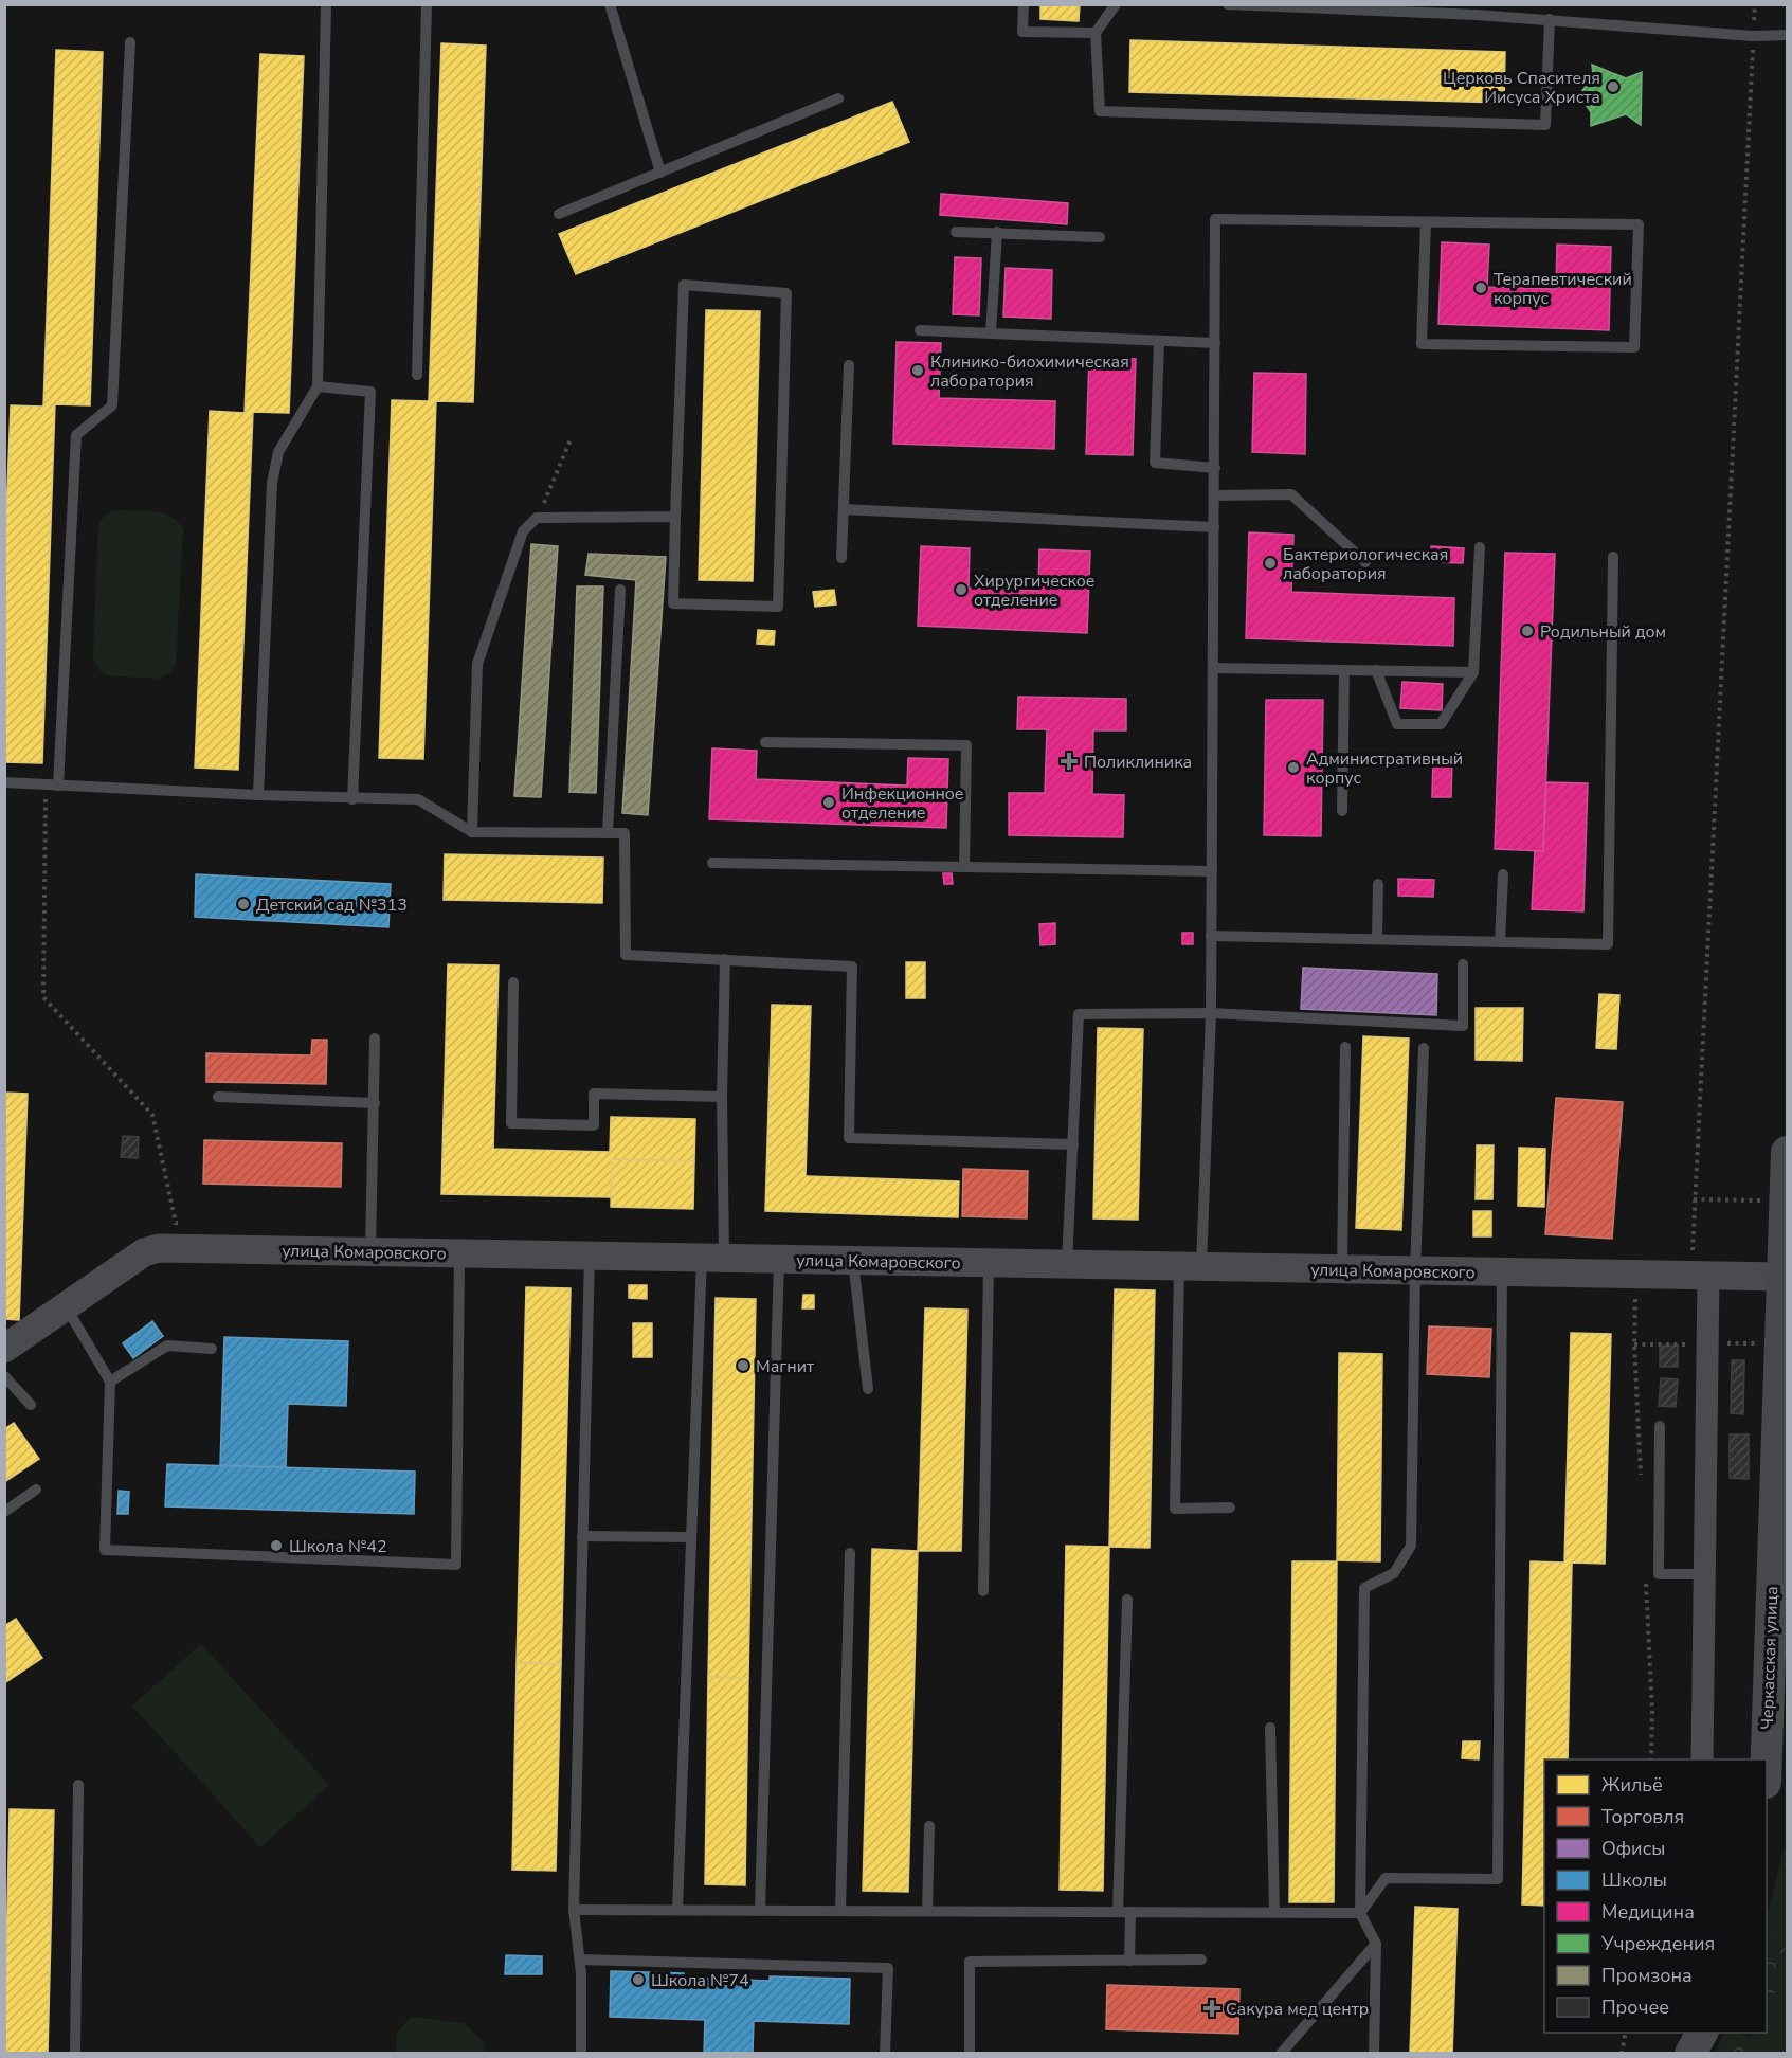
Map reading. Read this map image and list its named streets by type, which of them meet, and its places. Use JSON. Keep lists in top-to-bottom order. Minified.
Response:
{"streets":{"main road":["Черкасская улица"],"street":["улица Комаровского"]},"crossings":[["улица Комаровского","Черкасская улица"]],"places":{"other":["Церковь Спасителя Иисуса Христа","Терапевтический корпус","Клинико-биохимическая лаборатория","Бактериологическая лаборатория","Хирургическое отделение","Родильный дом","Административный корпус","Инфекционное отделение","Детский сад №313","Магнит","Школа №42","Школа №74"],"health":["Поликлиника","Сакура мед центр"]},"legend":["Жильё","Торговля","Офисы","Школы","Медицина","Учреждения","Промзона","Прочее"]}
